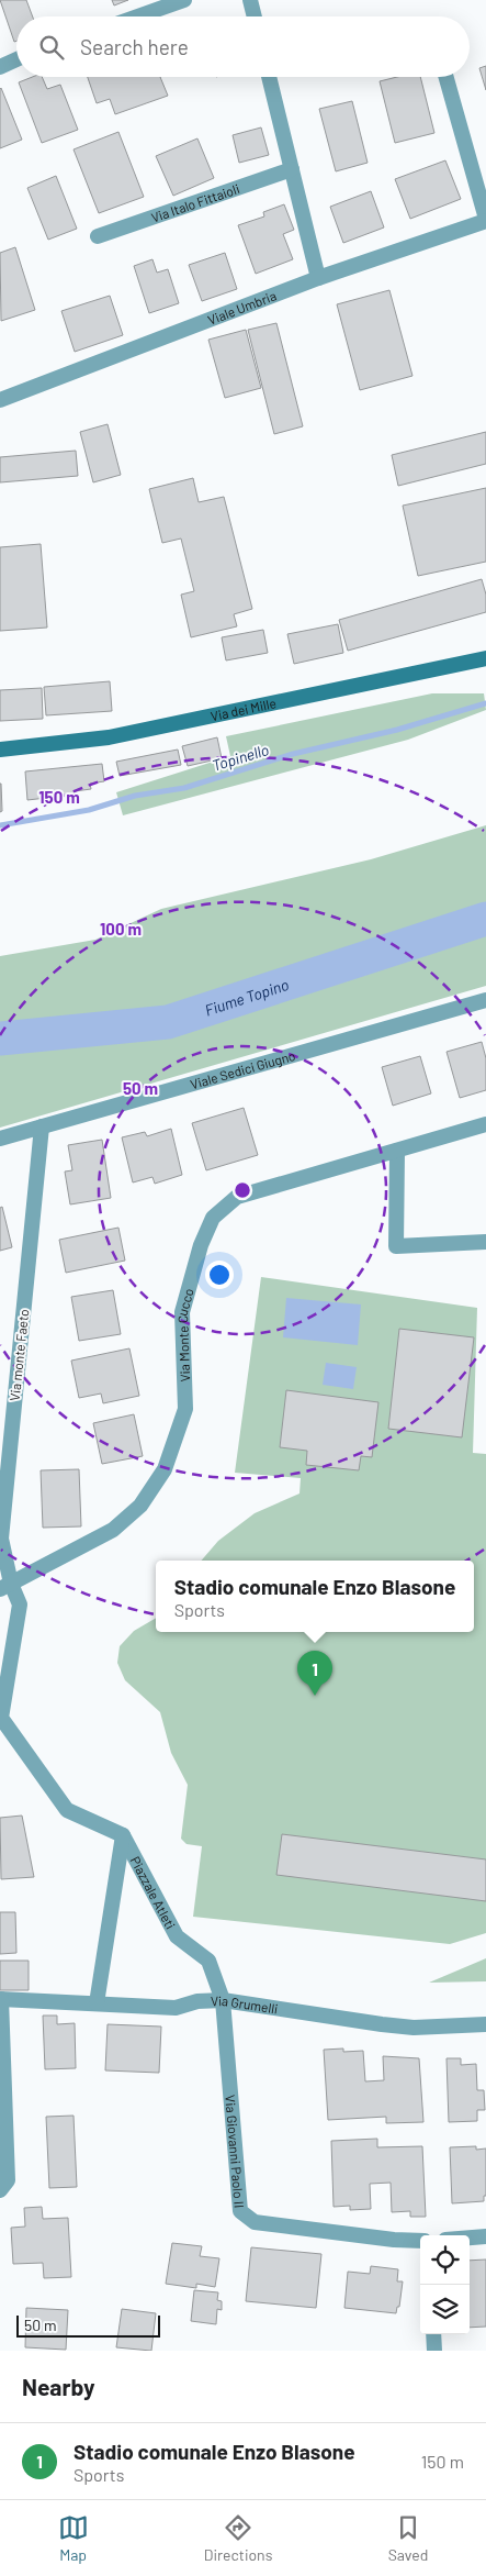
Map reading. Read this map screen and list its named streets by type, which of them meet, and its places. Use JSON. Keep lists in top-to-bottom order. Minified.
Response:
{"streets":{"main road":["Via dei Mille"],"street":["Via Italo Fittaioli","Viale Umbria","Viale Sedici Giugno","Via Monte Cucco","Via monte Faeto","Piazzale Atleti","Via Grumelli","Via Giovanni Paolo II"]},"crossings":[["Viale Sedici Giugno","Via monte Faeto"],["Via Monte Cucco","Via monte Faeto"],["Piazzale Atleti","Via Grumelli"],["Piazzale Atleti","Via Giovanni Paolo II"],["Via Grumelli","Via Giovanni Paolo II"]],"water":["Topinello","Fiume Topino"],"scale_bar":"50 m","page":{"search":"Search here","popup":["Stadio comunale Enzo Blasone","Sports"],"pins":"1","scale":"50 m","heading":"Nearby","list":[{"mark":"1","name":"Stadio comunale Enzo Blasone","note":"Sports","value":"150 m"}],"nav":["Map","Directions","Saved"]},"rings":["150 m","100 m","50 m"]}
